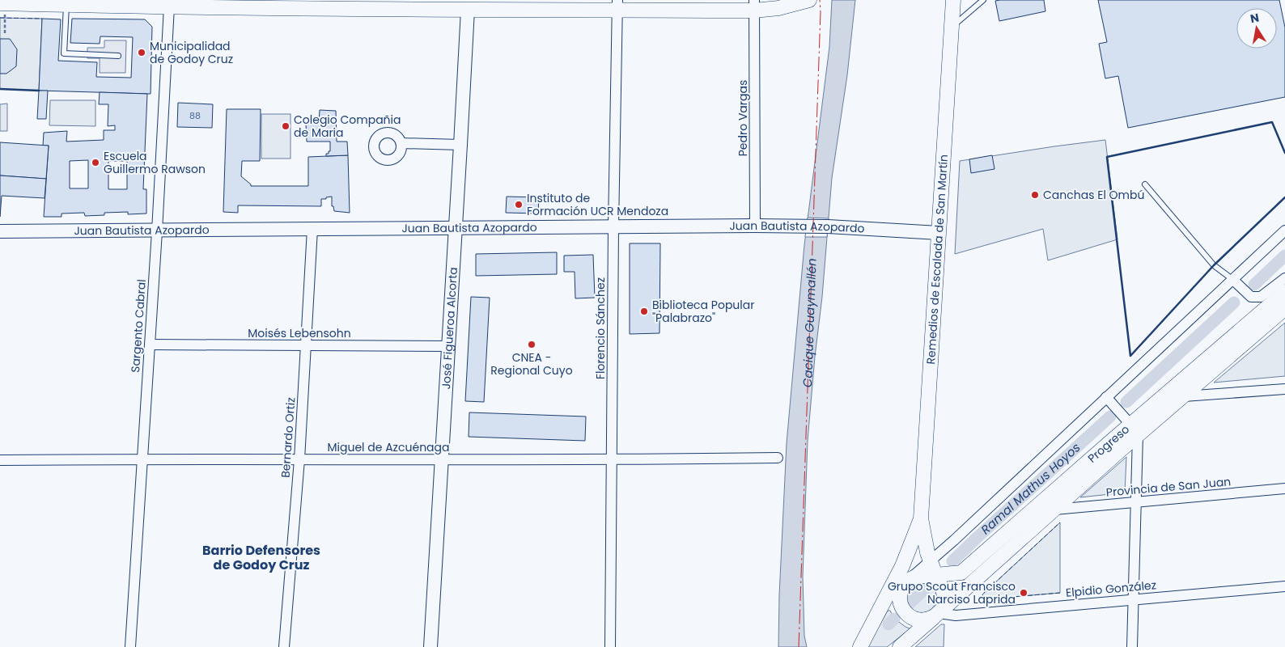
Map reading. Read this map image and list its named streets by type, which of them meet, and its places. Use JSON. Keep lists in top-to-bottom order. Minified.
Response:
{"streets":{"main road":["Remedios de Escalada de San Martín","Progreso"],"street":["Pedro Vargas","Juan Bautista Azopardo","Sargento Cabral","José Figueroa Alcorta","Florencio Sánchez","Moisés Lebensohn","Bernardo Ortiz","Miguel de Azcuénaga","Provincia de San Juan","Elpidio González"]},"crossings":[["Pedro Vargas","Juan Bautista Azopardo"],["Juan Bautista Azopardo","Remedios de Escalada de San Martín"],["Juan Bautista Azopardo","Sargento Cabral"],["Juan Bautista Azopardo","José Figueroa Alcorta"],["Juan Bautista Azopardo","Florencio Sánchez"],["Juan Bautista Azopardo","Bernardo Ortiz"],["Remedios de Escalada de San Martín","Progreso"],["Remedios de Escalada de San Martín","Elpidio González"],["Sargento Cabral","Moisés Lebensohn"],["Sargento Cabral","Miguel de Azcuénaga"],["José Figueroa Alcorta","Moisés Lebensohn"],["José Figueroa Alcorta","Miguel de Azcuénaga"],["Florencio Sánchez","Miguel de Azcuénaga"],["Moisés Lebensohn","Bernardo Ortiz"],["Bernardo Ortiz","Miguel de Azcuénaga"],["Progreso","Provincia de San Juan"],["Progreso","Elpidio González"]],"districts":["Barrio Defensores de Godoy Cruz"],"water":["Cacique Guaymallén","Ramal Mathus Hoyos"],"places":["Municipalidad de Godoy Cruz","Colegio Compañia de Maria","Escuela Guillermo Rawson","Canchas El Ombú","Instituto de Formación UCR Mendoza","Biblioteca Popular \"Palabrazo\"","CNEA - Regional Cuyo","Grupo Scout Francisco Narciso Laprida"],"house_numbers":["88"],"north":"top"}
